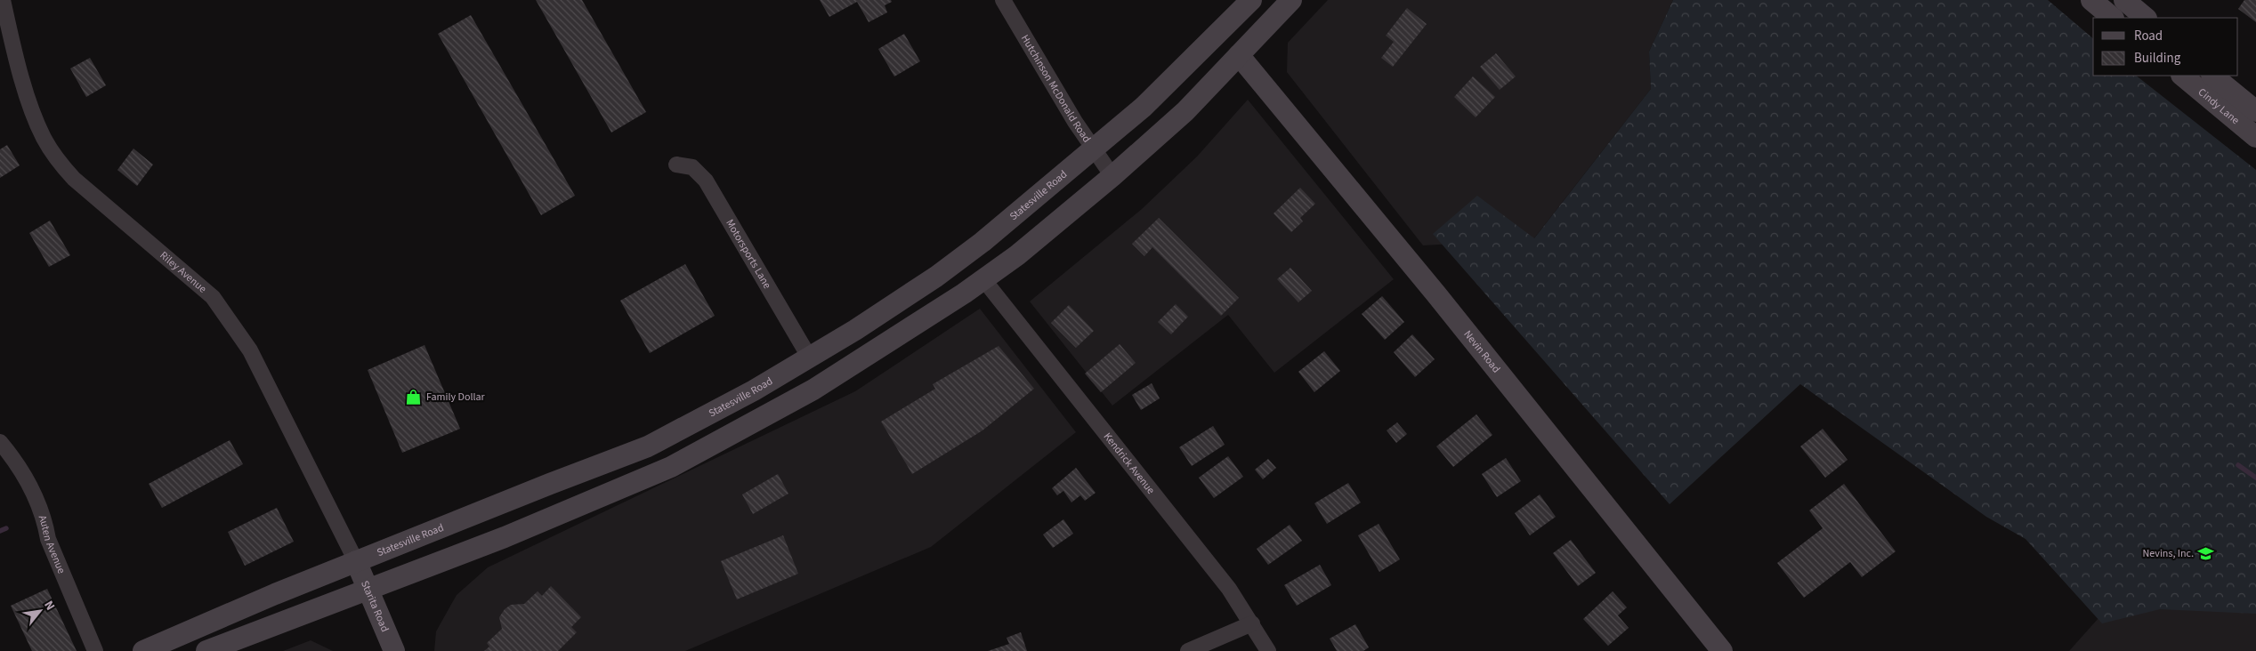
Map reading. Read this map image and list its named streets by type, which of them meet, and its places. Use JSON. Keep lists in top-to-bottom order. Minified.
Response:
{"streets":{"main road":["Cindy Lane","Statesville Road","Nevin Road","Starita Road"],"street":["Hutchinson McDonald Road","Motorsports Lane","Riley Avenue","Kendrick Avenue","Auten Avenue"]},"crossings":[["Hutchinson McDonald Road","Statesville Road"],["Statesville Road","Motorsports Lane"],["Statesville Road","Riley Avenue"],["Statesville Road","Starita Road"],["Riley Avenue","Starita Road"]],"places":{"shop":["Family Dollar"],"school or university":["Nevins, Inc."]},"legend":["Road","Building"],"north":"top right"}
